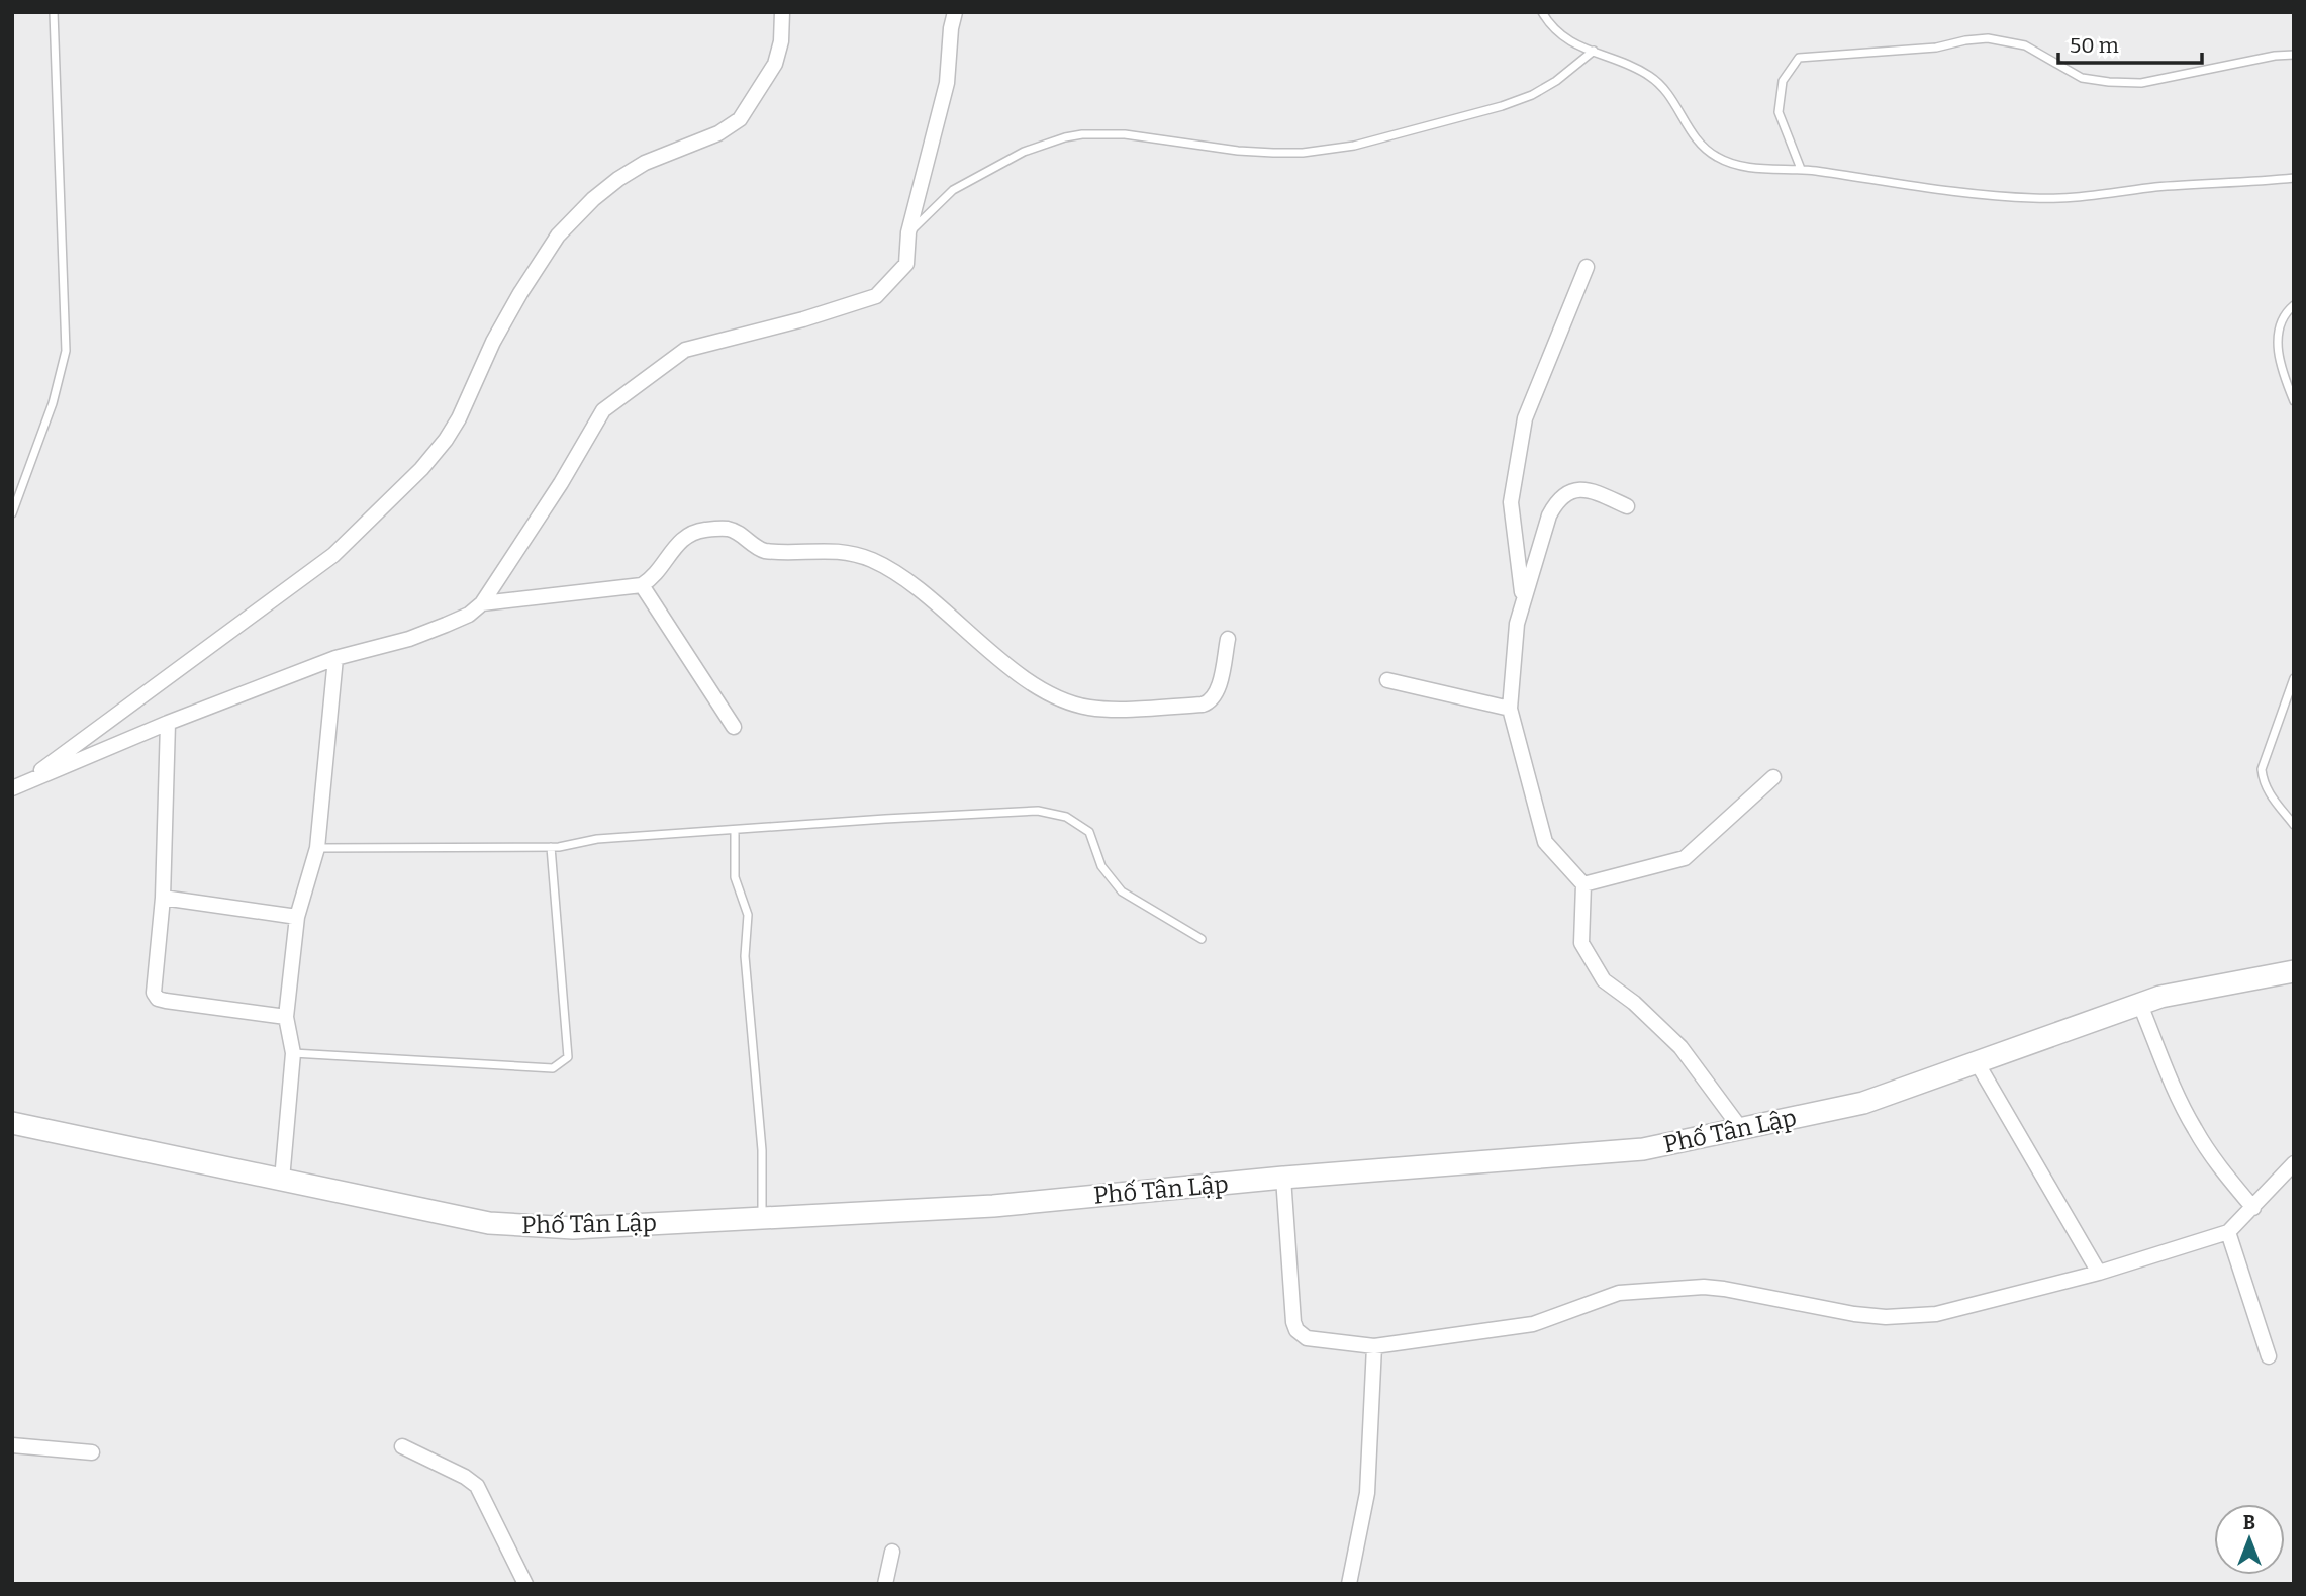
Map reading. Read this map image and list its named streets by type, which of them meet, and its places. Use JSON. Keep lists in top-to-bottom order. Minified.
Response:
{"streets":{"main road":["Phố Tân Lập"]},"scale_bar":"50 m","north":"top"}
